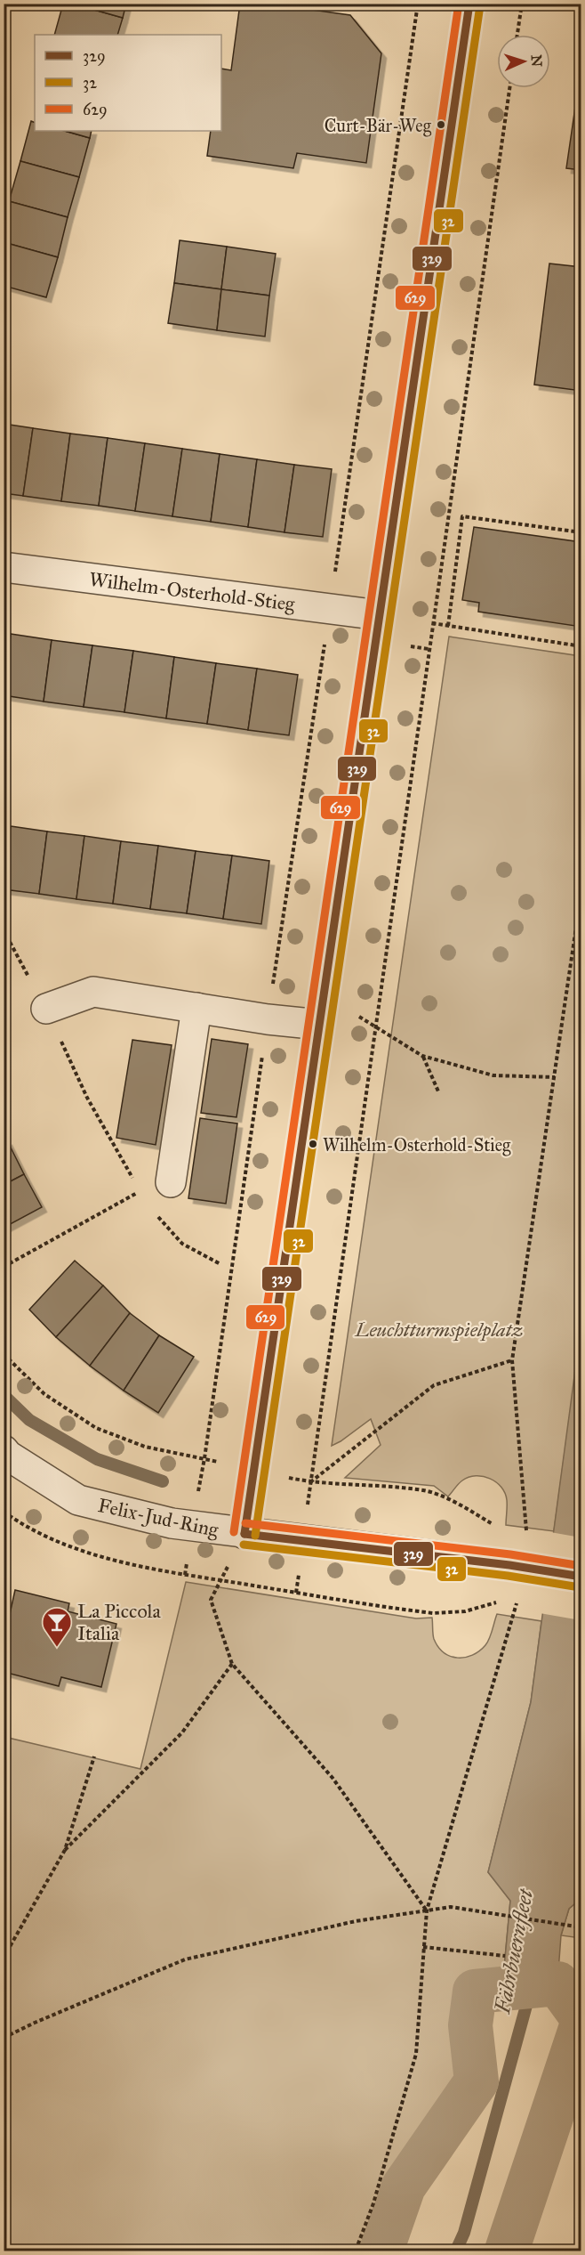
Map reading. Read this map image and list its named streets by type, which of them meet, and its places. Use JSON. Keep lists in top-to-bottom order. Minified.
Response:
{"streets":{"street":["Wilhelm-Osterhold-Stieg","Felix-Jud-Ring"]},"water":["Fährbuernfleet"],"parks":["Leuchtturmspielplatz"],"places":{"other":["Curt-Bär-Weg","Wilhelm-Osterhold-Stieg"],"bar":["La Piccola Italia"]},"lines":["transit line 329","transit line 629","transit line 32"],"legend":["329","32","629"],"north":"right"}
